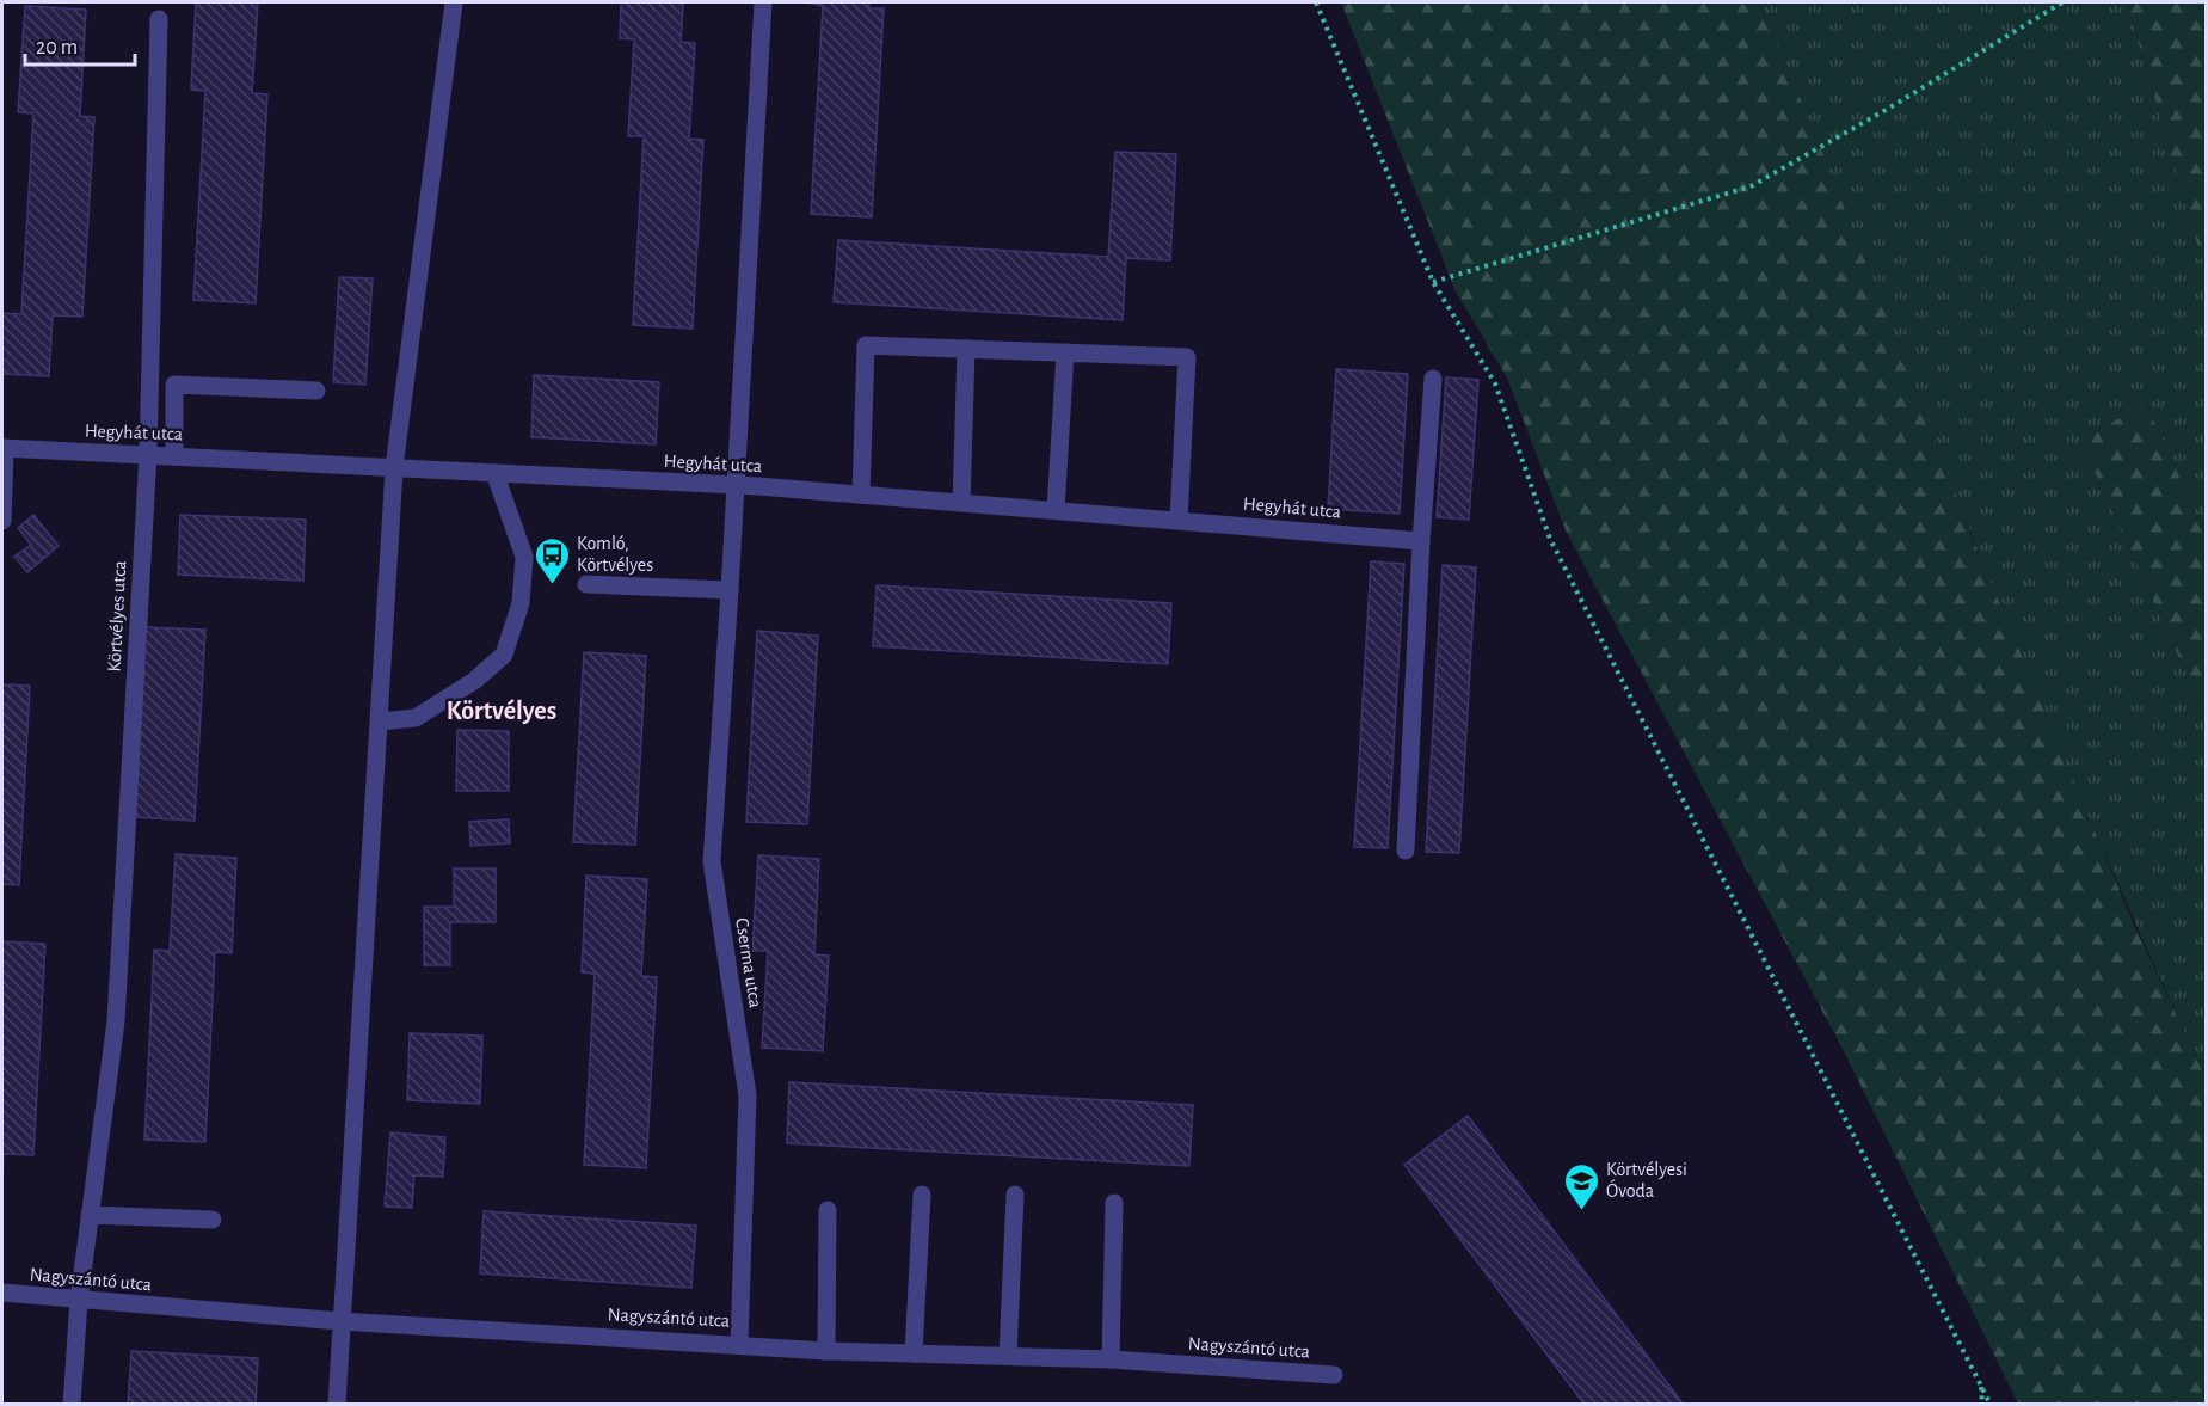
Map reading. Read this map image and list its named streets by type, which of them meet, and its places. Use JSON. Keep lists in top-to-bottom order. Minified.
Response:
{"streets":{"street":["Hegyhát utca","Körtvélyes utca","Cserma utca","Nagyszántó utca"]},"crossings":[["Hegyhát utca","Körtvélyes utca"],["Hegyhát utca","Cserma utca"],["Körtvélyes utca","Nagyszántó utca"],["Cserma utca","Nagyszántó utca"]],"districts":["Körtvélyes"],"places":{"bus stop":["Komló, Körtvélyes"],"school or university":["Körtvélyesi Óvoda"]},"scale_bar":"20 m"}
